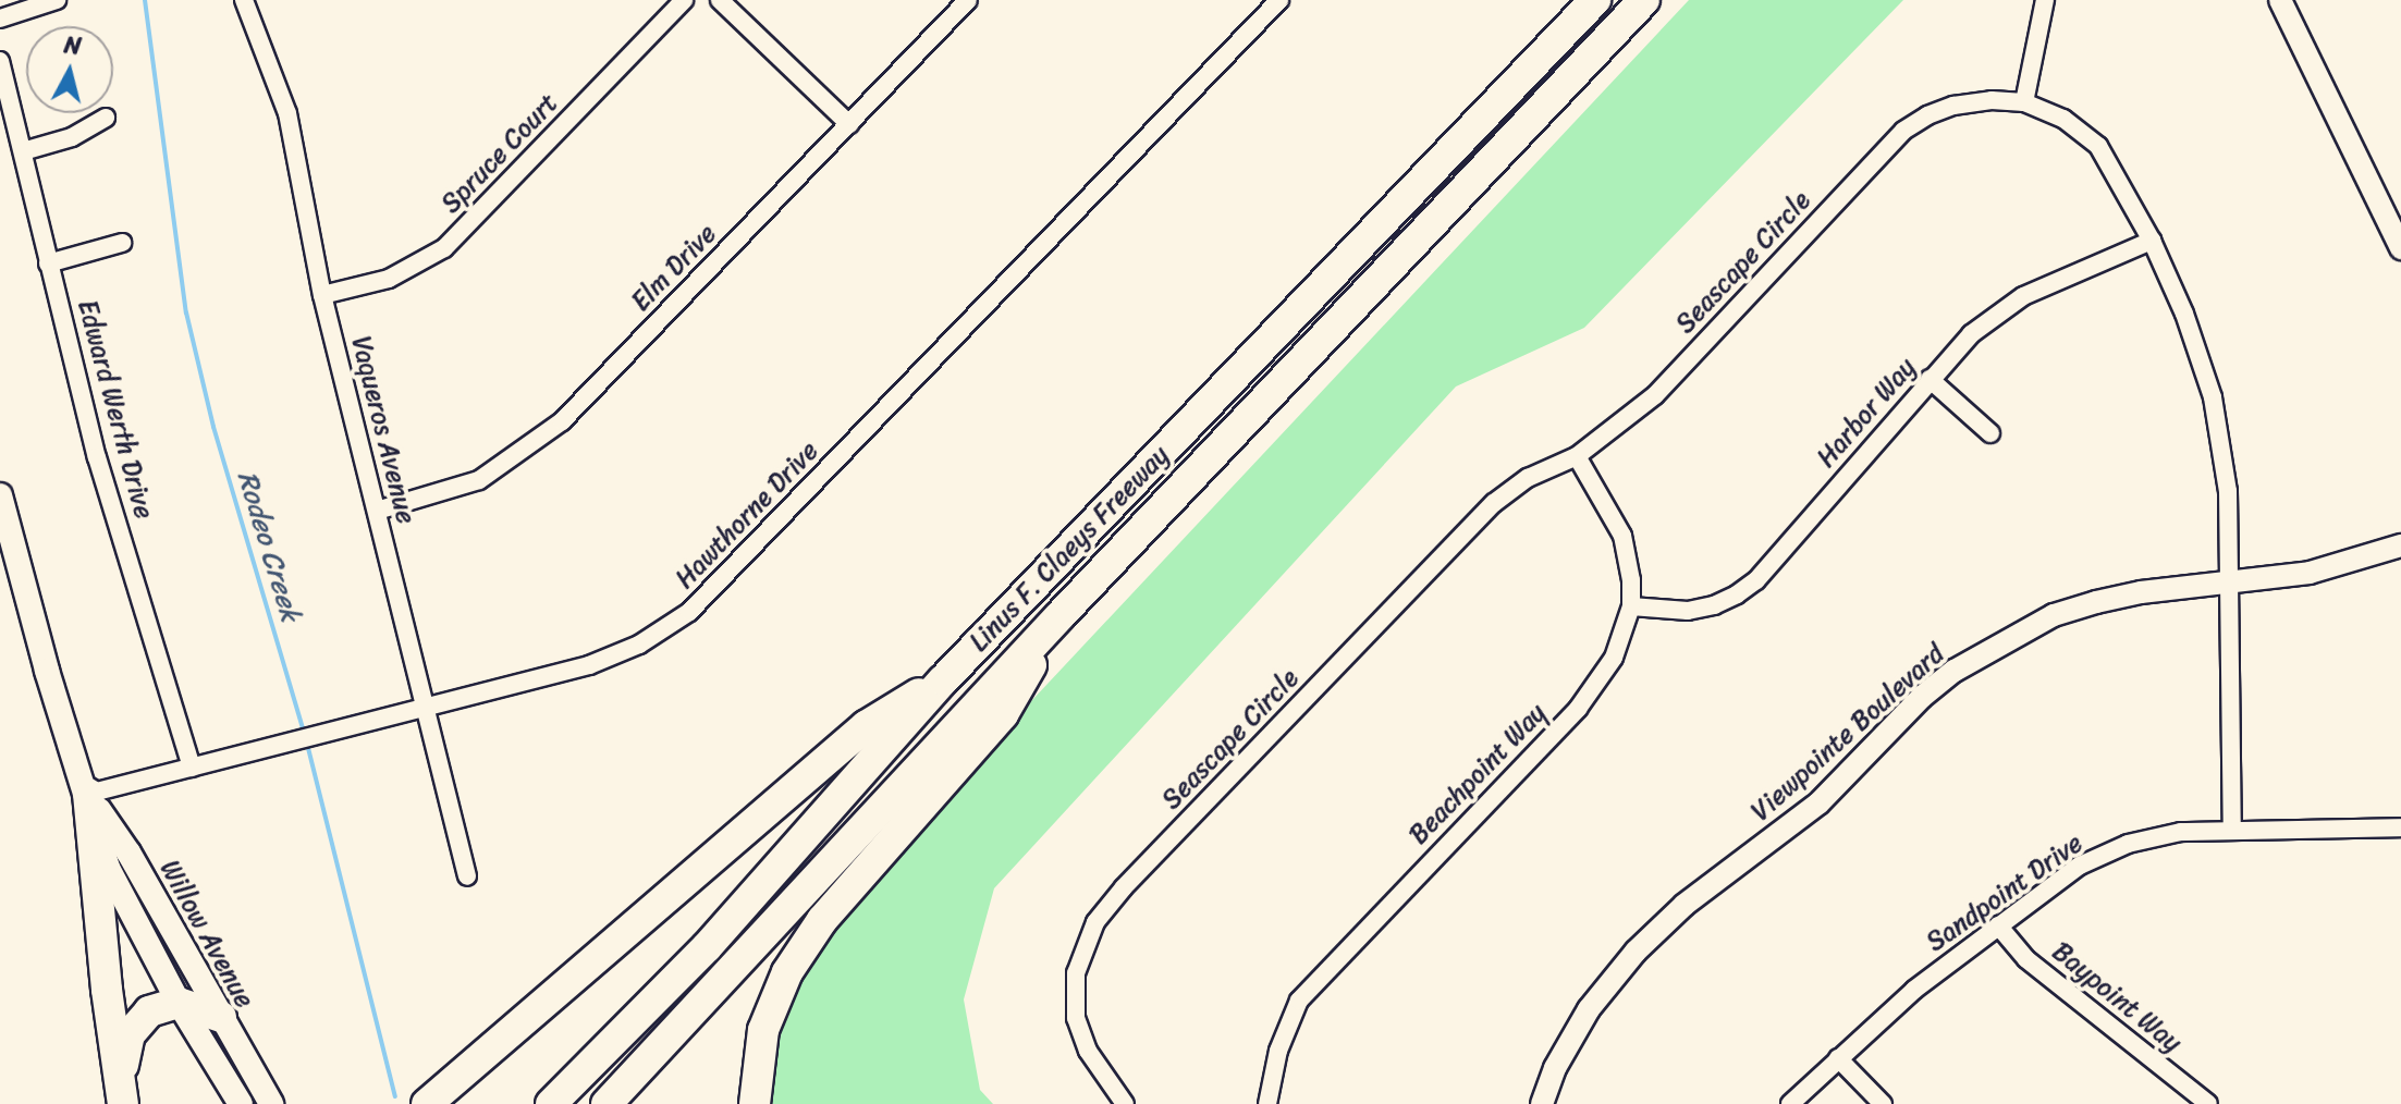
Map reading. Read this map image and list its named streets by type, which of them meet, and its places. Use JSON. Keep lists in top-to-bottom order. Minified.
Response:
{"streets":{"highway":["Linus F. Claeys Freeway"],"main road":["Willow Avenue"],"street":["Spruce Court","Seascape Circle","Elm Drive","Edward Werth Drive","Harbor Way","Vaqueros Avenue","Hawthorne Drive","Viewpointe Boulevard","Beachpoint Way","Sandpoint Drive","Baypoint Way"]},"crossings":[["Spruce Court","Vaqueros Avenue"],["Seascape Circle","Harbor Way"],["Seascape Circle","Viewpointe Boulevard"],["Seascape Circle","Beachpoint Way"],["Seascape Circle","Sandpoint Drive"],["Elm Drive","Vaqueros Avenue"],["Edward Werth Drive","Hawthorne Drive"],["Harbor Way","Beachpoint Way"],["Vaqueros Avenue","Hawthorne Drive"],["Hawthorne Drive","Willow Avenue"],["Sandpoint Drive","Baypoint Way"]],"water":["Rodeo Creek"],"north":"top"}
